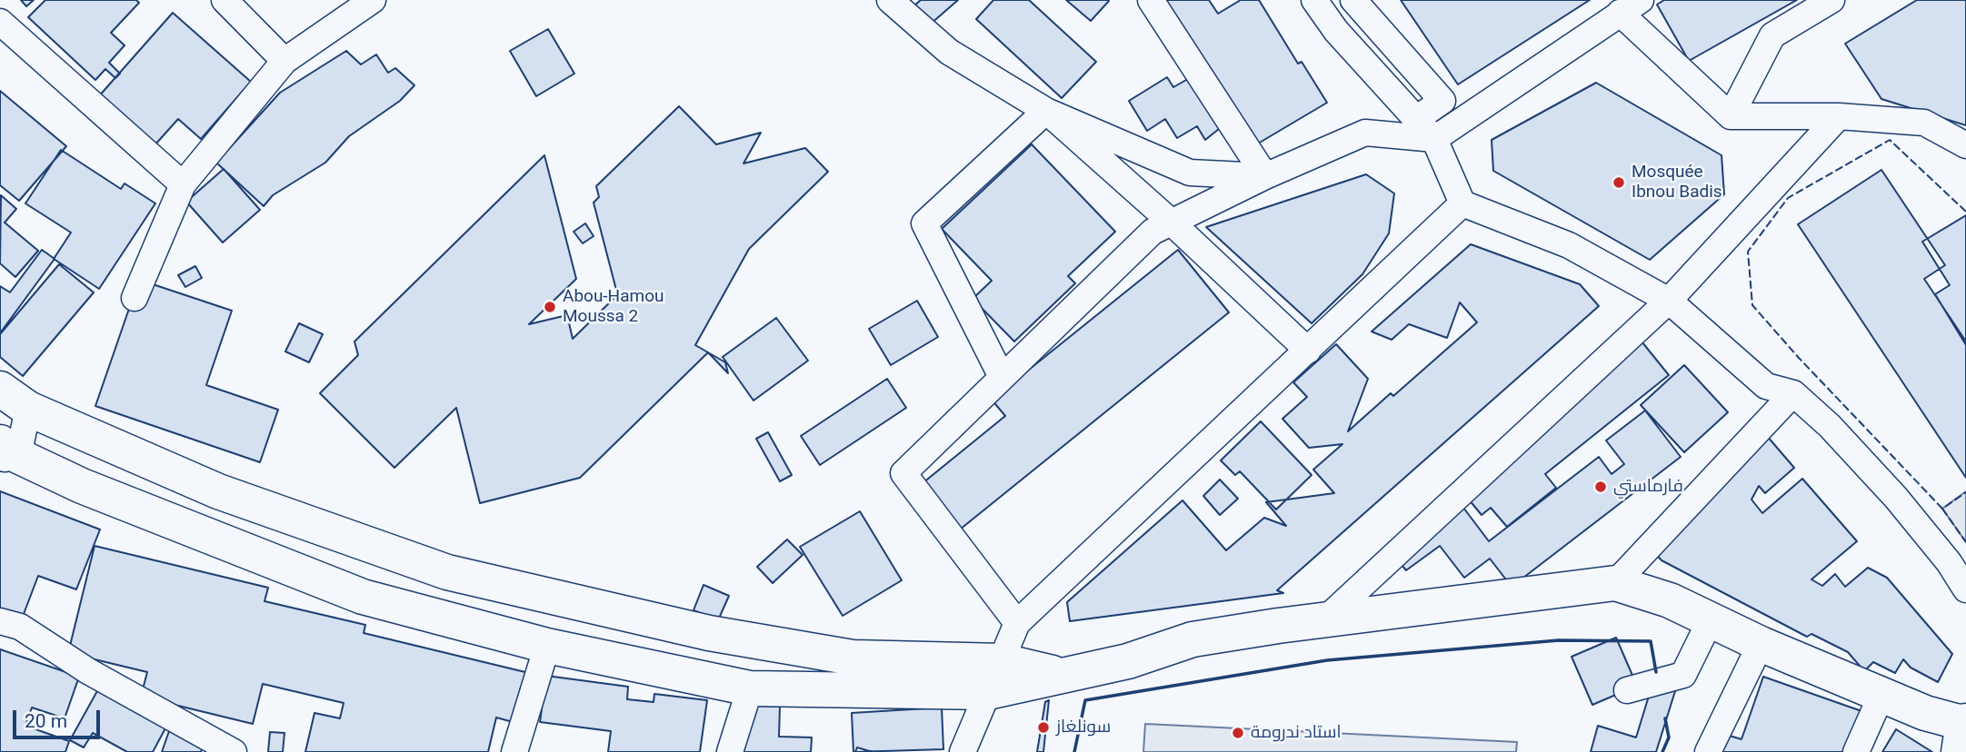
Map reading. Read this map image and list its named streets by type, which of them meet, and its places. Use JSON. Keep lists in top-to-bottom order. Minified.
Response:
{"places":["Mosquée Ibnou Badis","Abou-Hamou Moussa 2","فارماستي","سونلغاز","استاد ندرومة"],"scale_bar":"20 m"}
